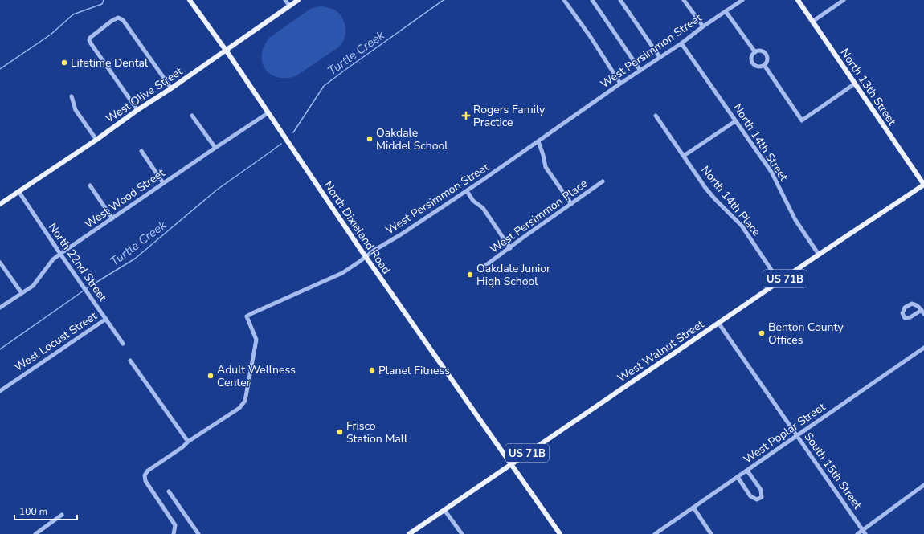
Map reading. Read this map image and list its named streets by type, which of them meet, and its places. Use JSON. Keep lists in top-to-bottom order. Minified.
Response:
{"streets":{"main road":["North 13th Street","West Olive Street","North Dixieland Road","US 71B","West Walnut Street"],"street":["West Persimmon Street","North 14th Street","West Wood Street","North 14th Place","West Persimmon Place","North 22nd Street","West Locust Street","West Poplar Street","South 15th Street"]},"crossings":[["West Persimmon Street","North 14th Street"],["West Persimmon Street","North Dixieland Road"],["North 13th Street","West Walnut Street"],["West Olive Street","North Dixieland Road"],["West Olive Street","North 22nd Street"],["North 14th Street","West Walnut Street"],["West Wood Street","North Dixieland Road"],["West Wood Street","North 22nd Street"],["North 14th Place","West Walnut Street"],["North Dixieland Road","West Walnut Street"],["North 22nd Street","West Locust Street"],["West Walnut Street","South 15th Street"],["West Poplar Street","South 15th Street"]],"water":["Turtle Creek"],"places":{"other":["Lifetime Dental","Oakdale Middel School","Oakdale Junior High School","Benton County Offices","Planet Fitness","Adult Wellness Center","Frisco Station Mall"],"health":["Rogers Family Practice"]},"scale_bar":"100 m"}
